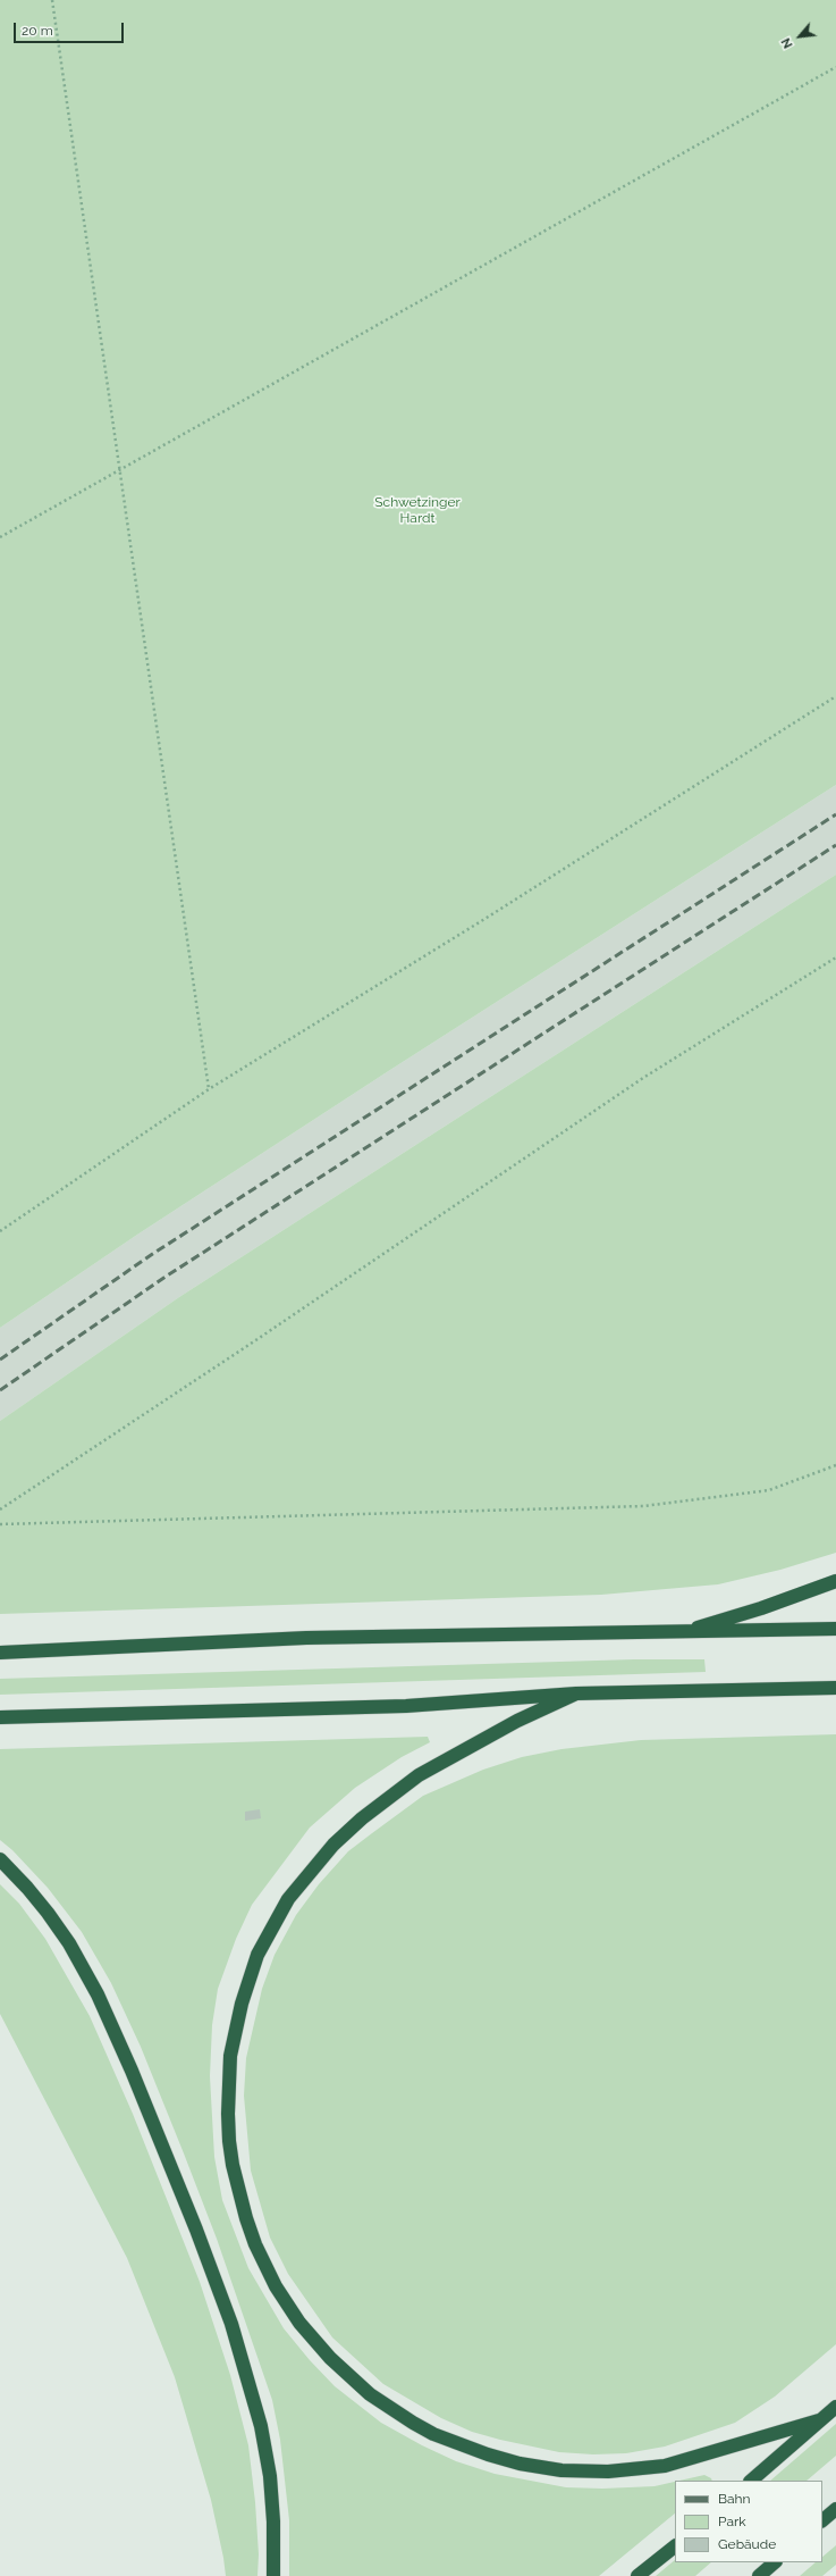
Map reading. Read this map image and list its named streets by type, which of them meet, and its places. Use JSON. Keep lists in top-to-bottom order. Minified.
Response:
{"parks":["Schwetzinger Hardt"],"legend":["Bahn","Park","Gebäude"],"scale_bar":"20 m","north":"bottom left"}
